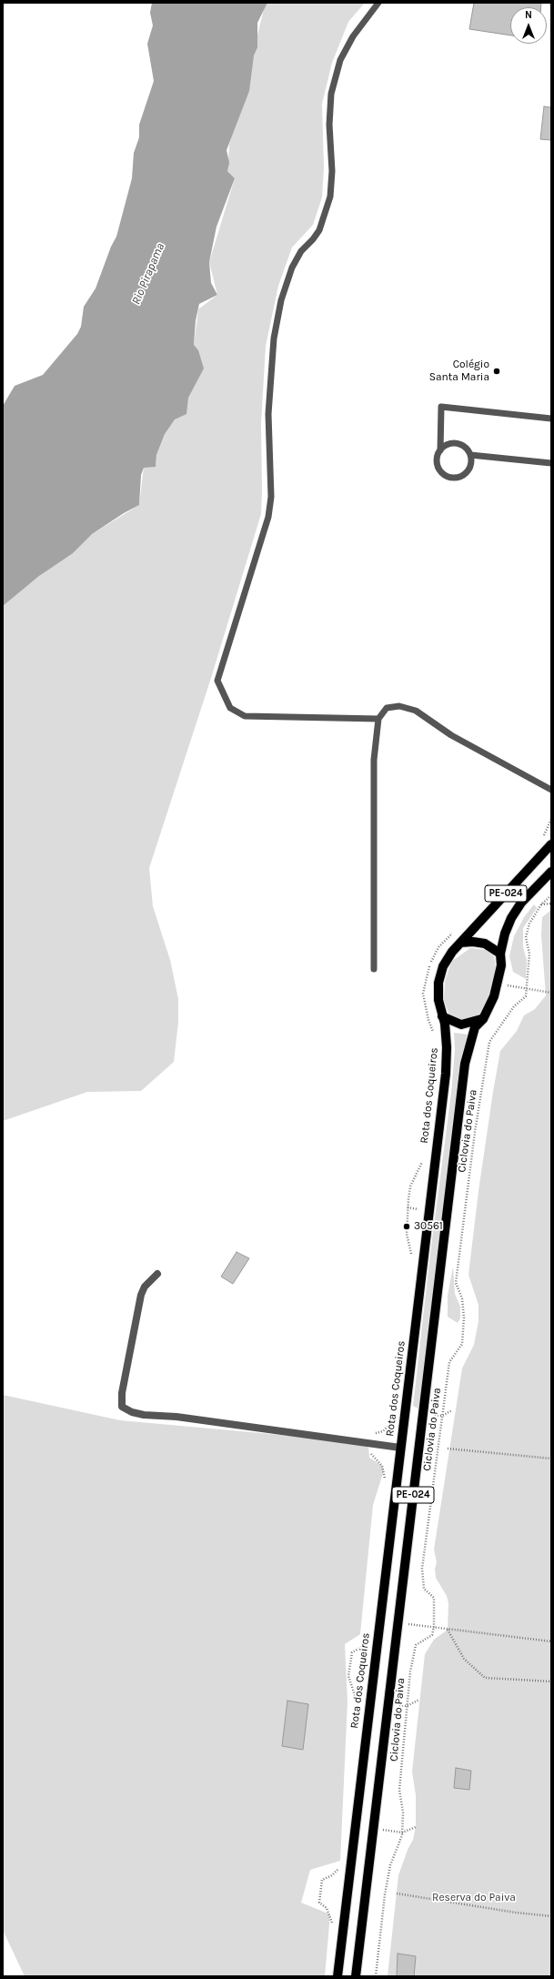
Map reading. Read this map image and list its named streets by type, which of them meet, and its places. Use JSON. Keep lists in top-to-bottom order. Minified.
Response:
{"streets":{"main road":["PE-024","Rota dos Coqueiros"],"path":["Ciclovia do Paiva"]},"crossings":[["PE-024","Rota dos Coqueiros"]],"water":["Rio Pirapama"],"parks":["Reserva do Paiva"],"places":["Colégio Santa Maria","30561"],"north":"top"}
